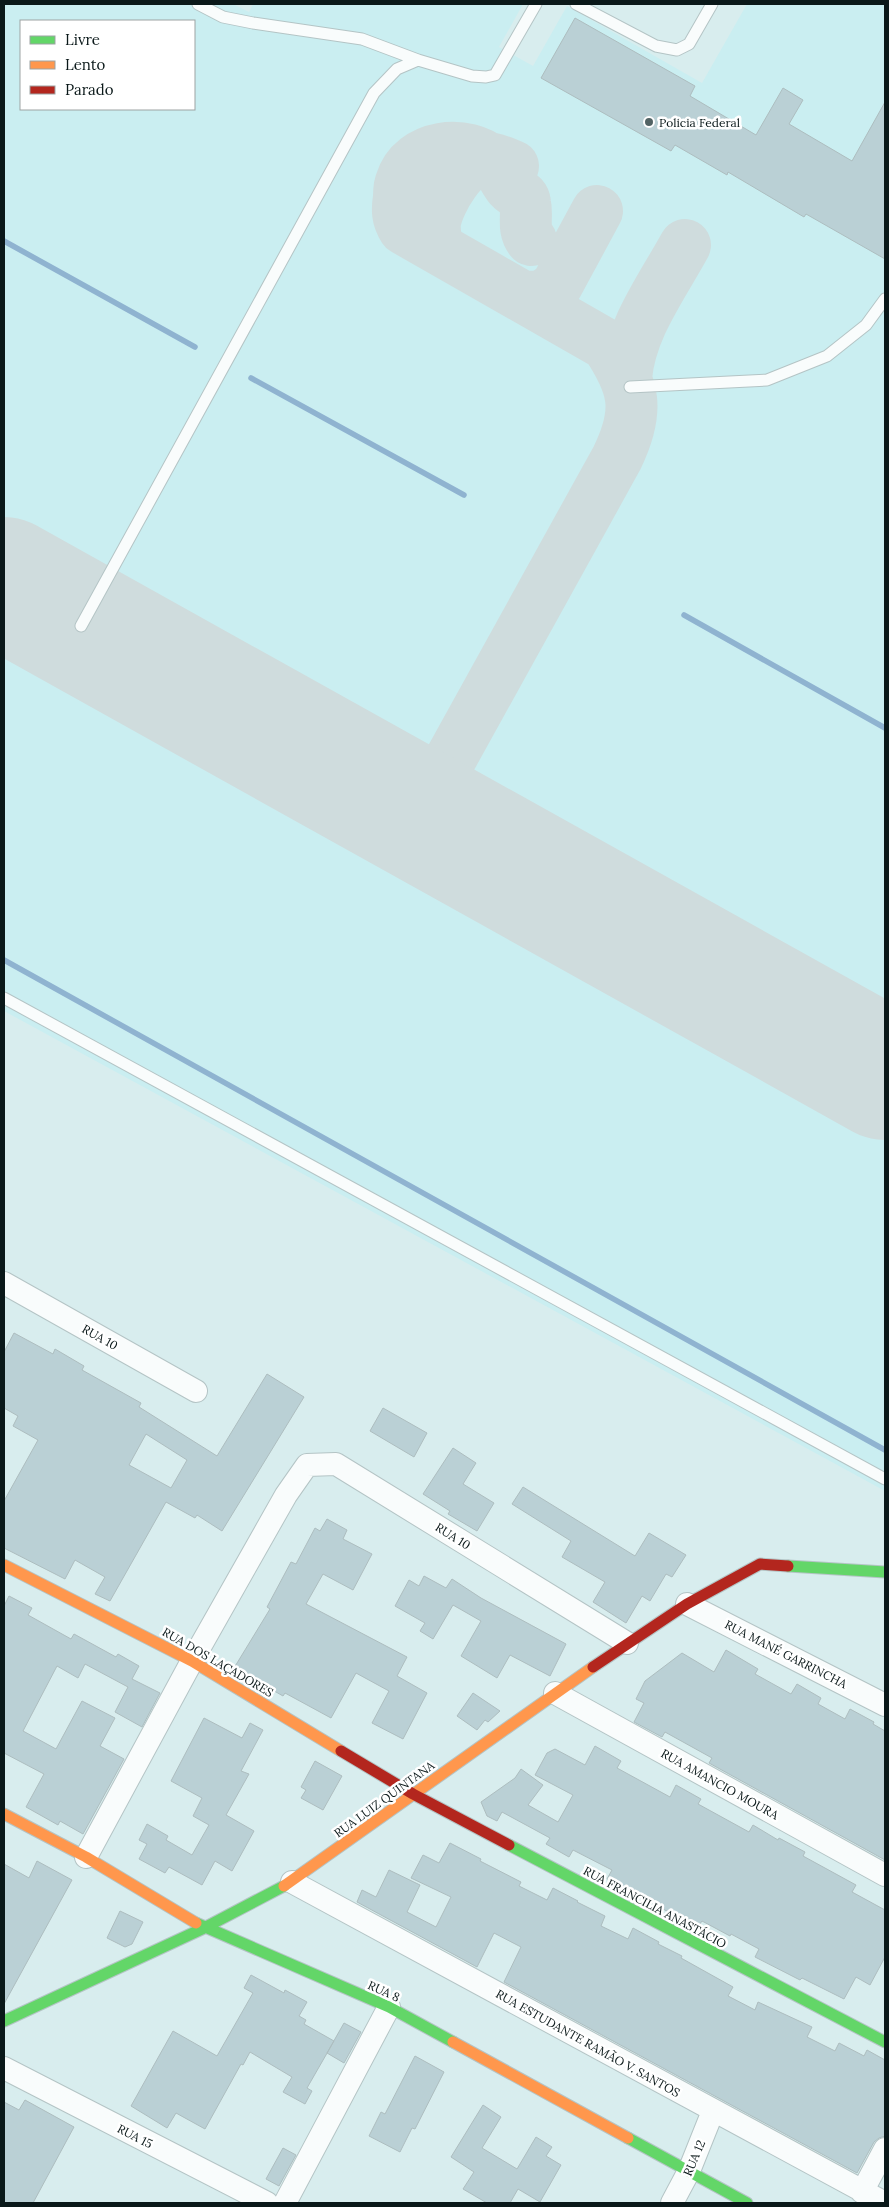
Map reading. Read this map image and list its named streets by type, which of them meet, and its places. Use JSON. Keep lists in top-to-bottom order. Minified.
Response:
{"streets":{"street":["RUA 10","RUA MANÉ GARRINCHA","RUA DOS LAÇADORES","RUA AMANCIO MOURA","RUA LUIZ QUINTANA","RUA FRANCILIA ANASTÁCIO","RUA 8","RUA ESTUDANTE RAMÃO V. SANTOS","RUA 15","RUA 12"]},"crossings":[["RUA 10","RUA DOS LAÇADORES"],["RUA 10","RUA LUIZ QUINTANA"],["RUA MANÉ GARRINCHA","RUA LUIZ QUINTANA"],["RUA DOS LAÇADORES","RUA LUIZ QUINTANA"],["RUA DOS LAÇADORES","RUA FRANCILIA ANASTÁCIO"],["RUA AMANCIO MOURA","RUA LUIZ QUINTANA"],["RUA LUIZ QUINTANA","RUA FRANCILIA ANASTÁCIO"],["RUA LUIZ QUINTANA","RUA 8"],["RUA LUIZ QUINTANA","RUA ESTUDANTE RAMÃO V. SANTOS"],["RUA 8","RUA 12"],["RUA ESTUDANTE RAMÃO V. SANTOS","RUA 12"]],"places":["Policia Federal"],"legend":["Livre","Lento","Parado"]}
